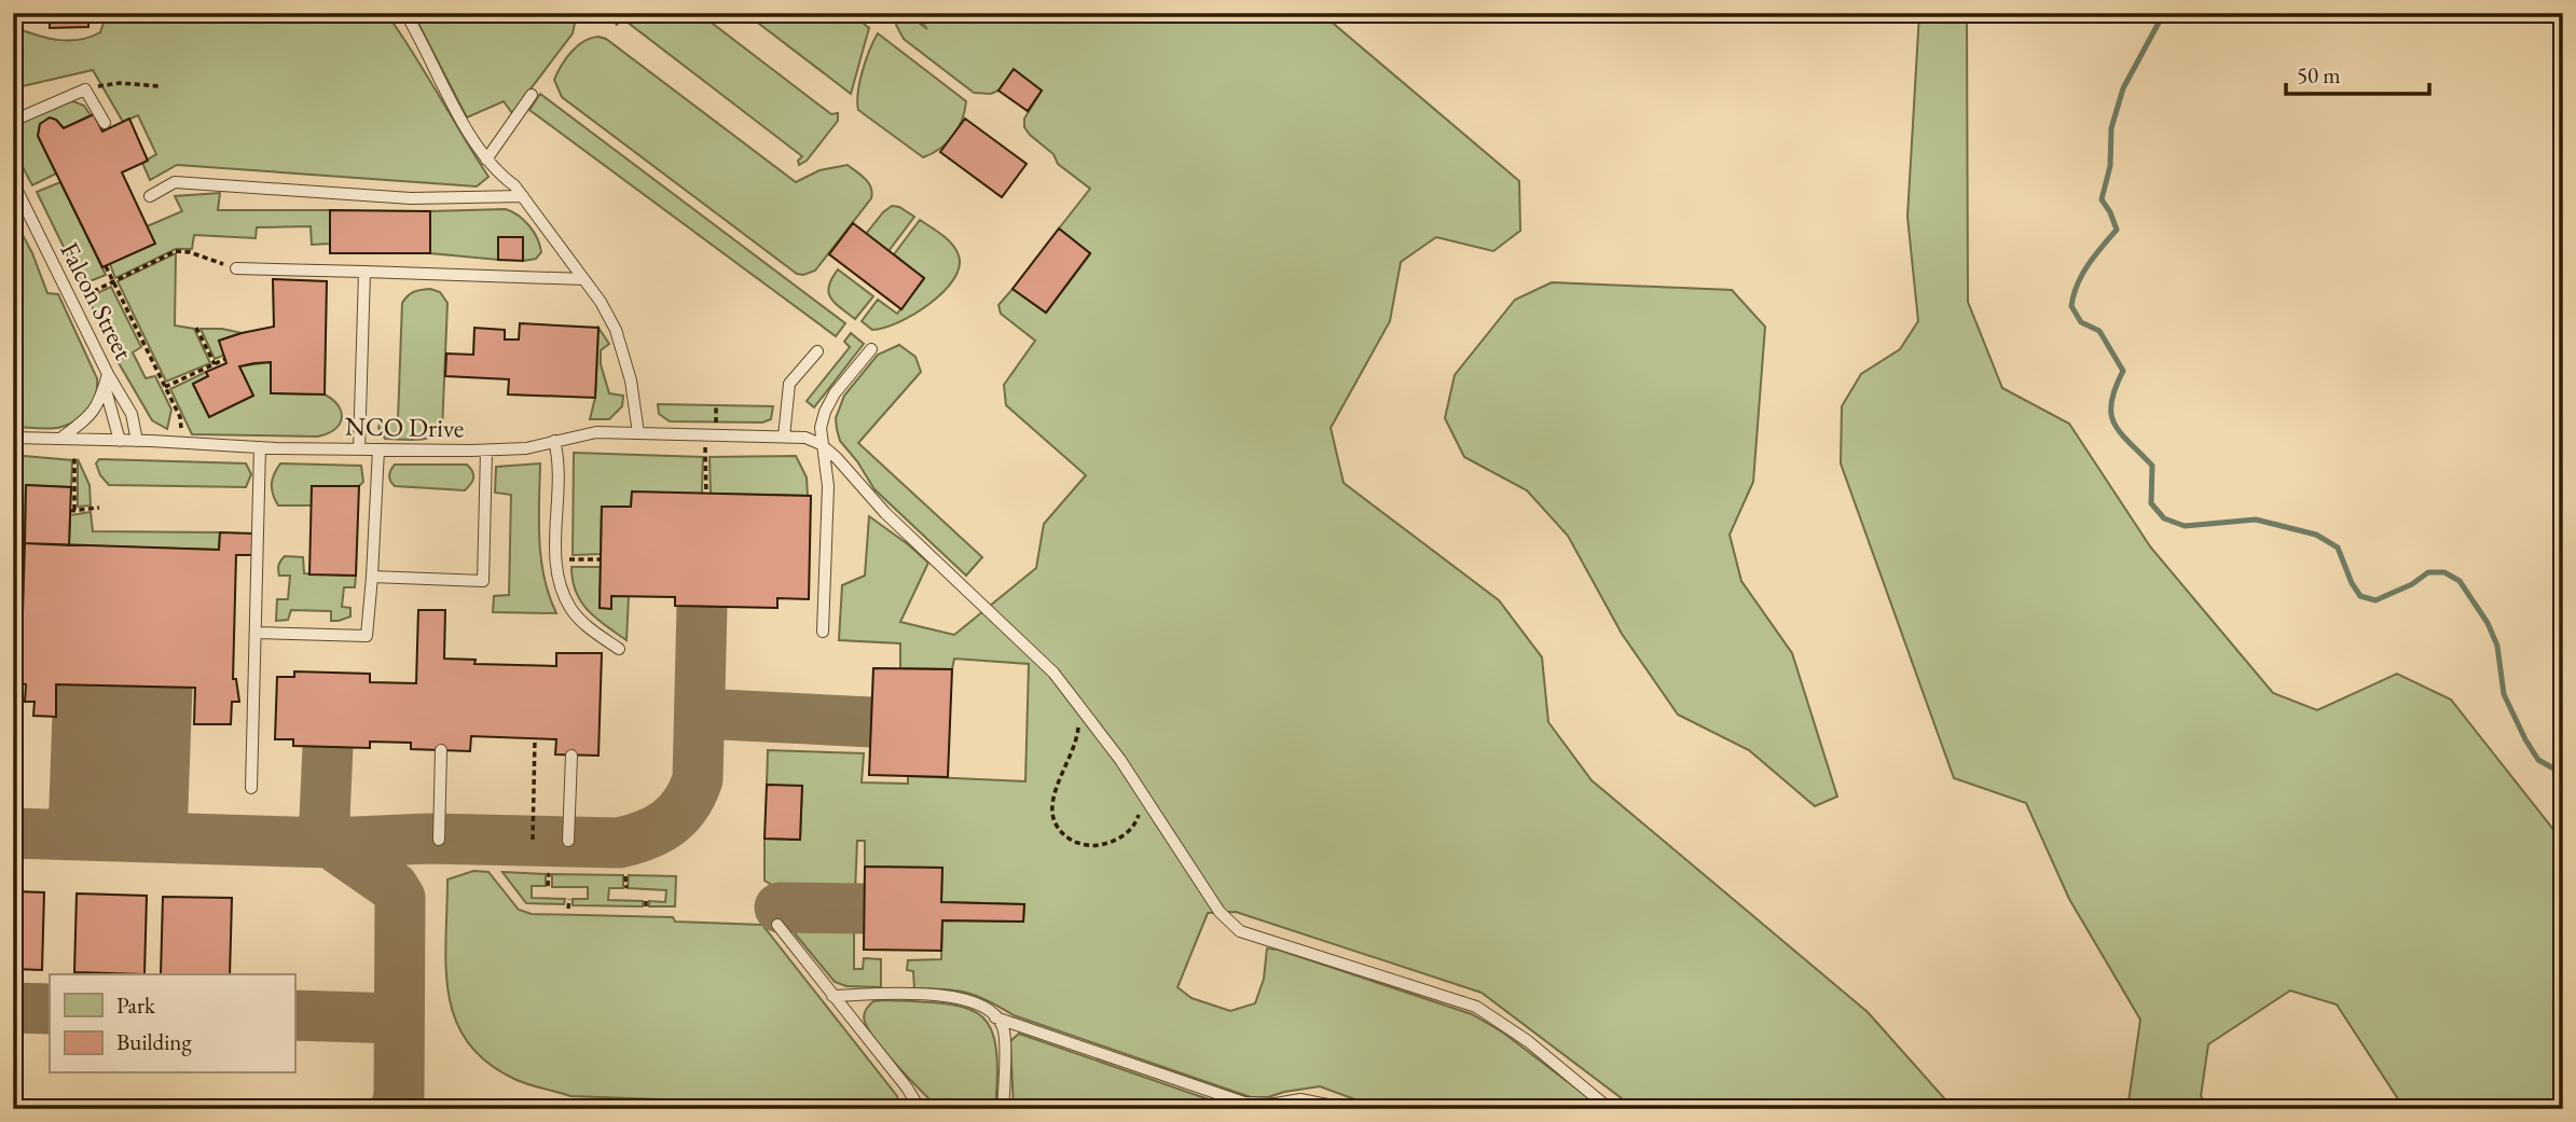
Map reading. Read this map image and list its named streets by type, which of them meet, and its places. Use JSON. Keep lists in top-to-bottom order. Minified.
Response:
{"streets":{"lane":["Falcon Street","NCO Drive"]},"crossings":[["Falcon Street","NCO Drive"]],"legend":["Park","Building"],"scale_bar":"50 m"}
